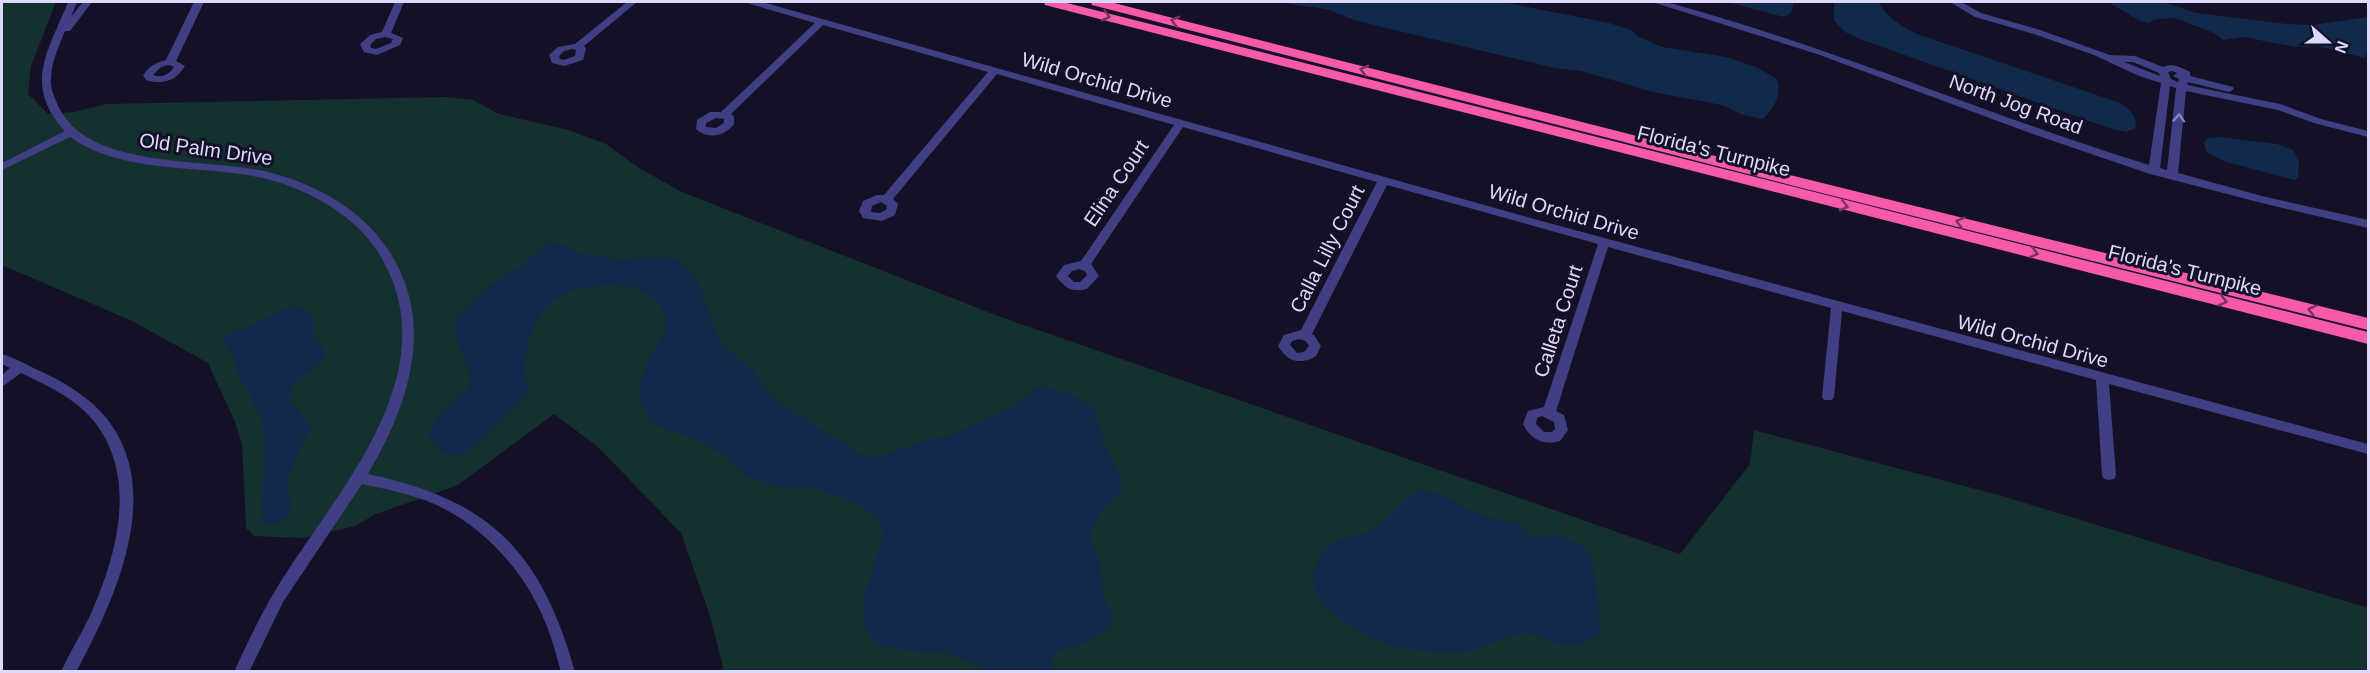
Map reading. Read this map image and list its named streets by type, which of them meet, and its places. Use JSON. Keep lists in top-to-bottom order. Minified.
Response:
{"streets":{"highway":["Florida's Turnpike"],"street":["Wild Orchid Drive","North Jog Road","Old Palm Drive","Elina Court","Calla Lilly Court","Calleta Court"]},"crossings":[["Wild Orchid Drive","Elina Court"],["Wild Orchid Drive","Calla Lilly Court"],["Wild Orchid Drive","Calleta Court"]],"north":"right"}
